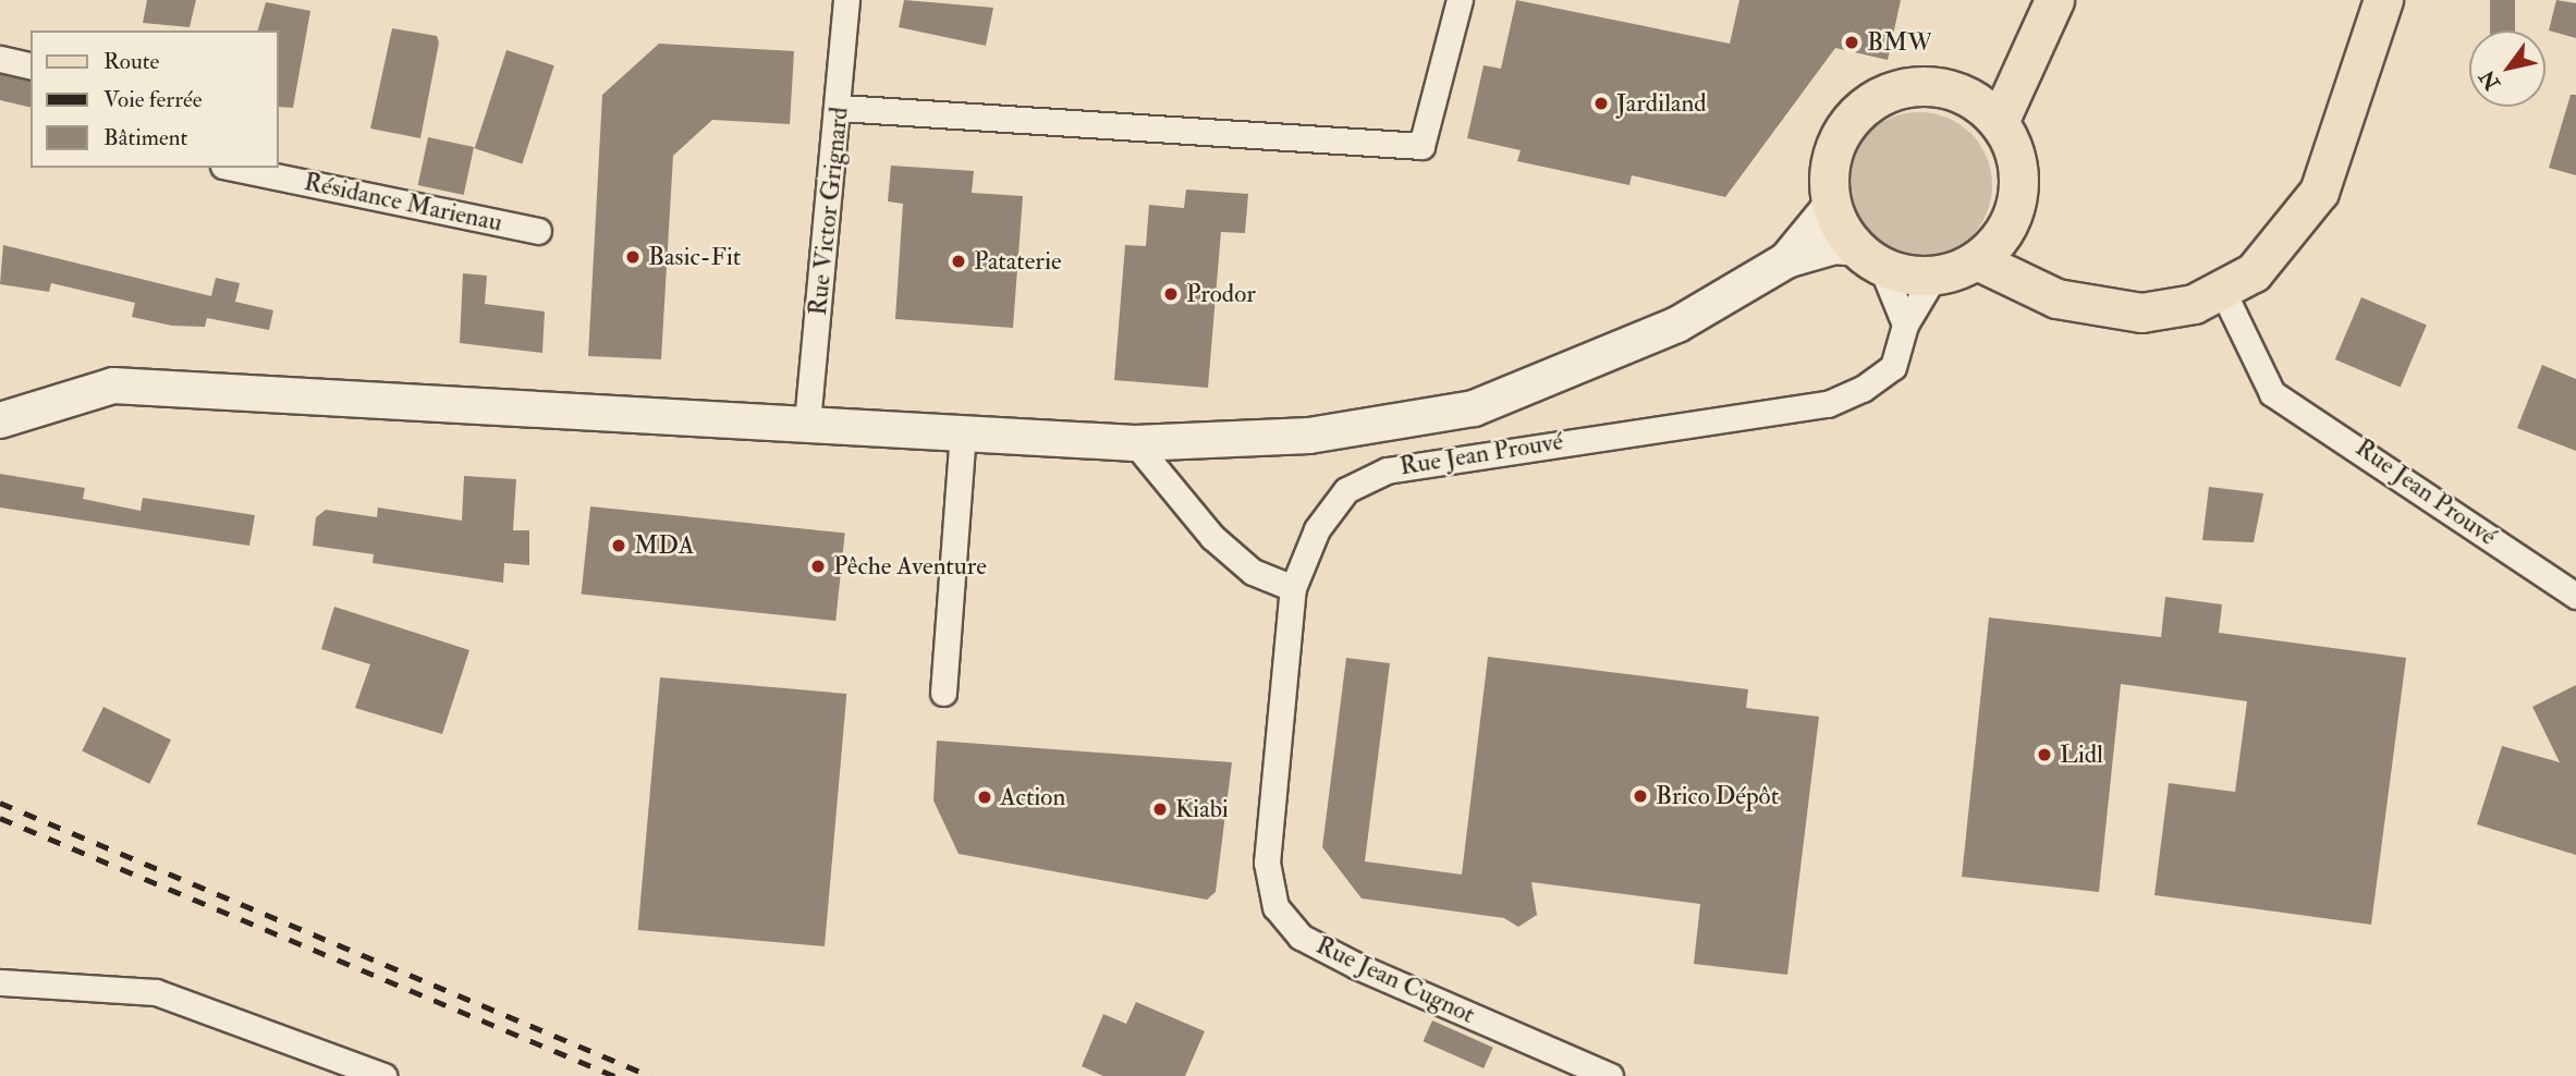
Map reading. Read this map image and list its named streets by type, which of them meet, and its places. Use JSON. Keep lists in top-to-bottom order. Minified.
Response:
{"streets":{"street":["Résidance Marienau","Rue Victor Grignard","Rue Jean Prouvé","Rue Jean Cugnot"]},"crossings":[["Rue Jean Prouvé","Rue Jean Cugnot"]],"places":["BMW","Jardiland","Basic-Fit","Pataterie","Prodor","MDA","Pêche Aventure","Lidl","Brico Dépôt","Action","Kiabi"],"legend":["Route","Voie ferrée","Bâtiment"],"north":"bottom left"}
